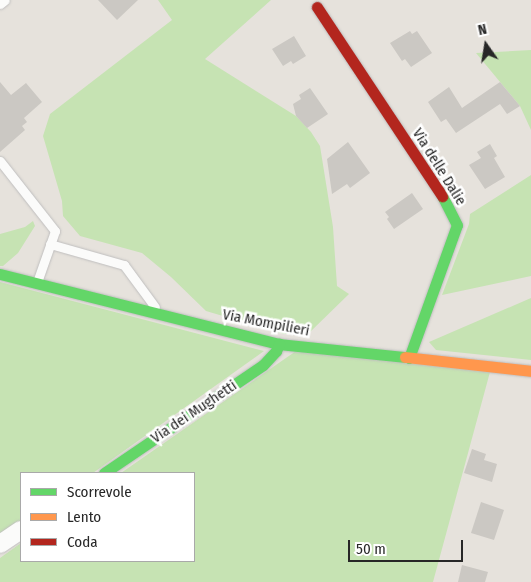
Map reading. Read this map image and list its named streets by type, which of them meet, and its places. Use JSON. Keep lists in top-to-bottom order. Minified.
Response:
{"streets":{"street":["Via delle Dalie","Via Mompilieri","Via dei Mughetti"]},"crossings":[["Via delle Dalie","Via Mompilieri"],["Via Mompilieri","Via dei Mughetti"]],"legend":["Scorrevole","Lento","Coda"],"scale_bar":"50 m","north":"top"}
